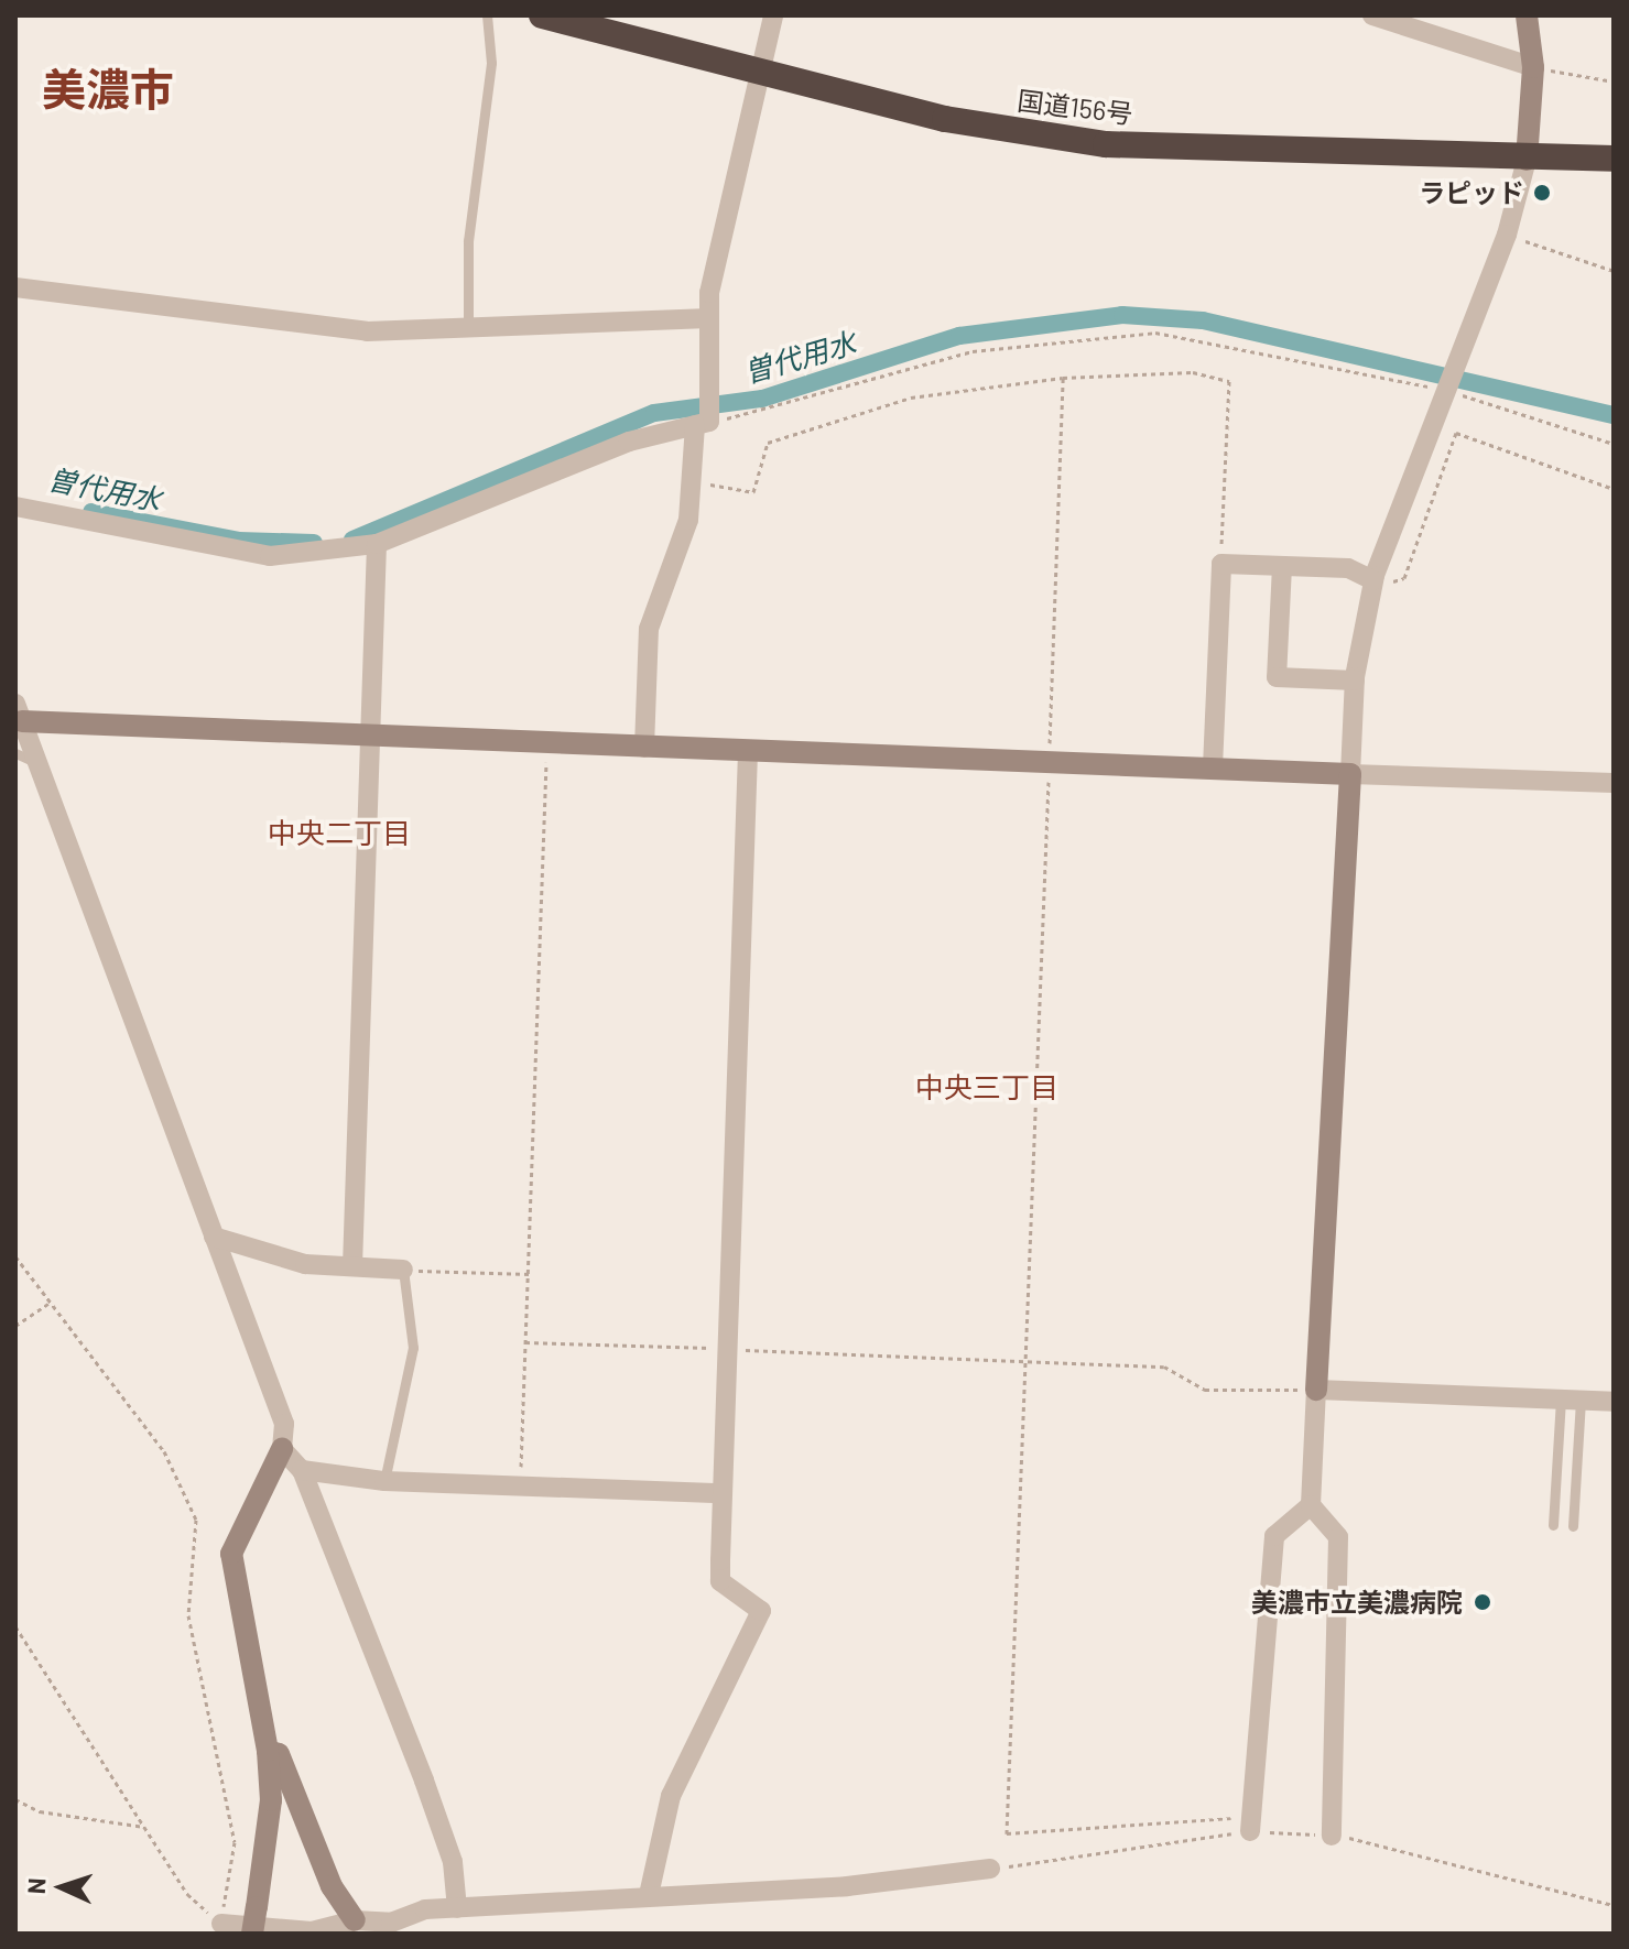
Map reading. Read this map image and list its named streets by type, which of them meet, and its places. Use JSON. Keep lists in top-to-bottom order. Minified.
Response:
{"streets":{"highway":["国道156号"]},"districts":["美濃市","中央二丁目","中央三丁目"],"water":["曽代用水"],"places":["ラピッド","美濃市立美濃病院"],"north":"left"}
